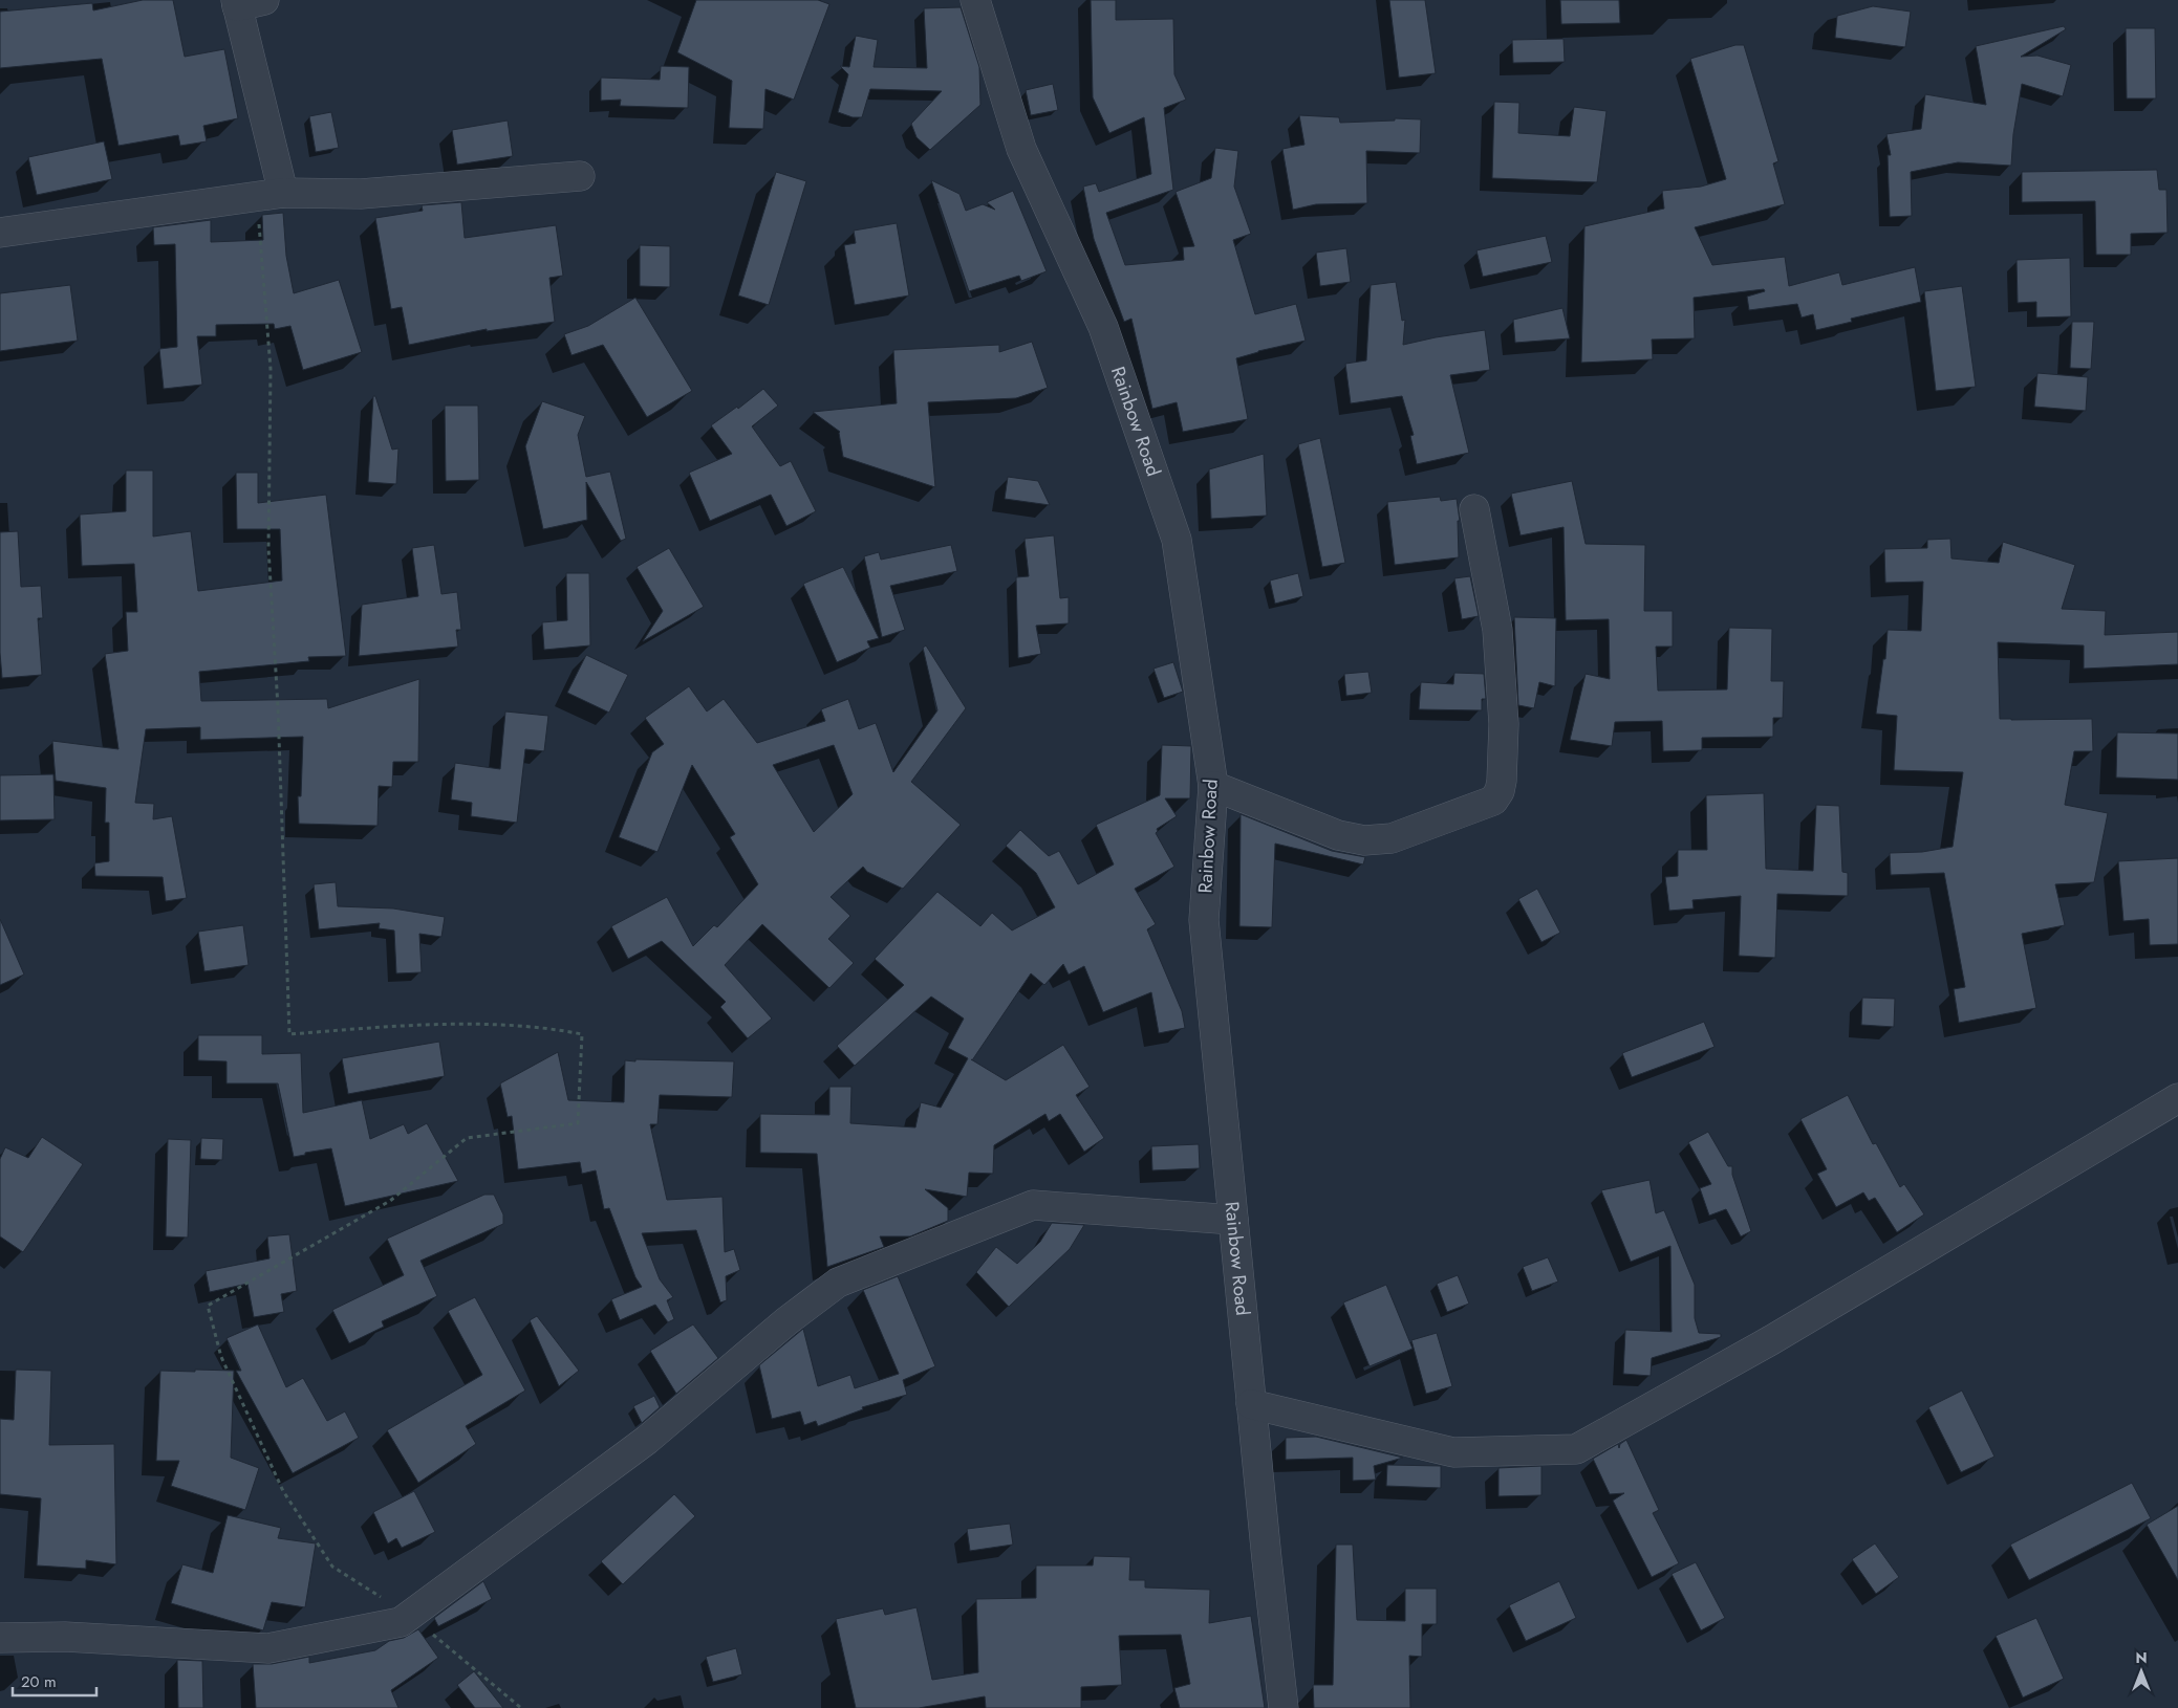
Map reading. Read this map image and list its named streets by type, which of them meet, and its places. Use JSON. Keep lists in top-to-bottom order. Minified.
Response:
{"streets":{"street":["Rainbow Road"]},"scale_bar":"20 m","north":"top"}
